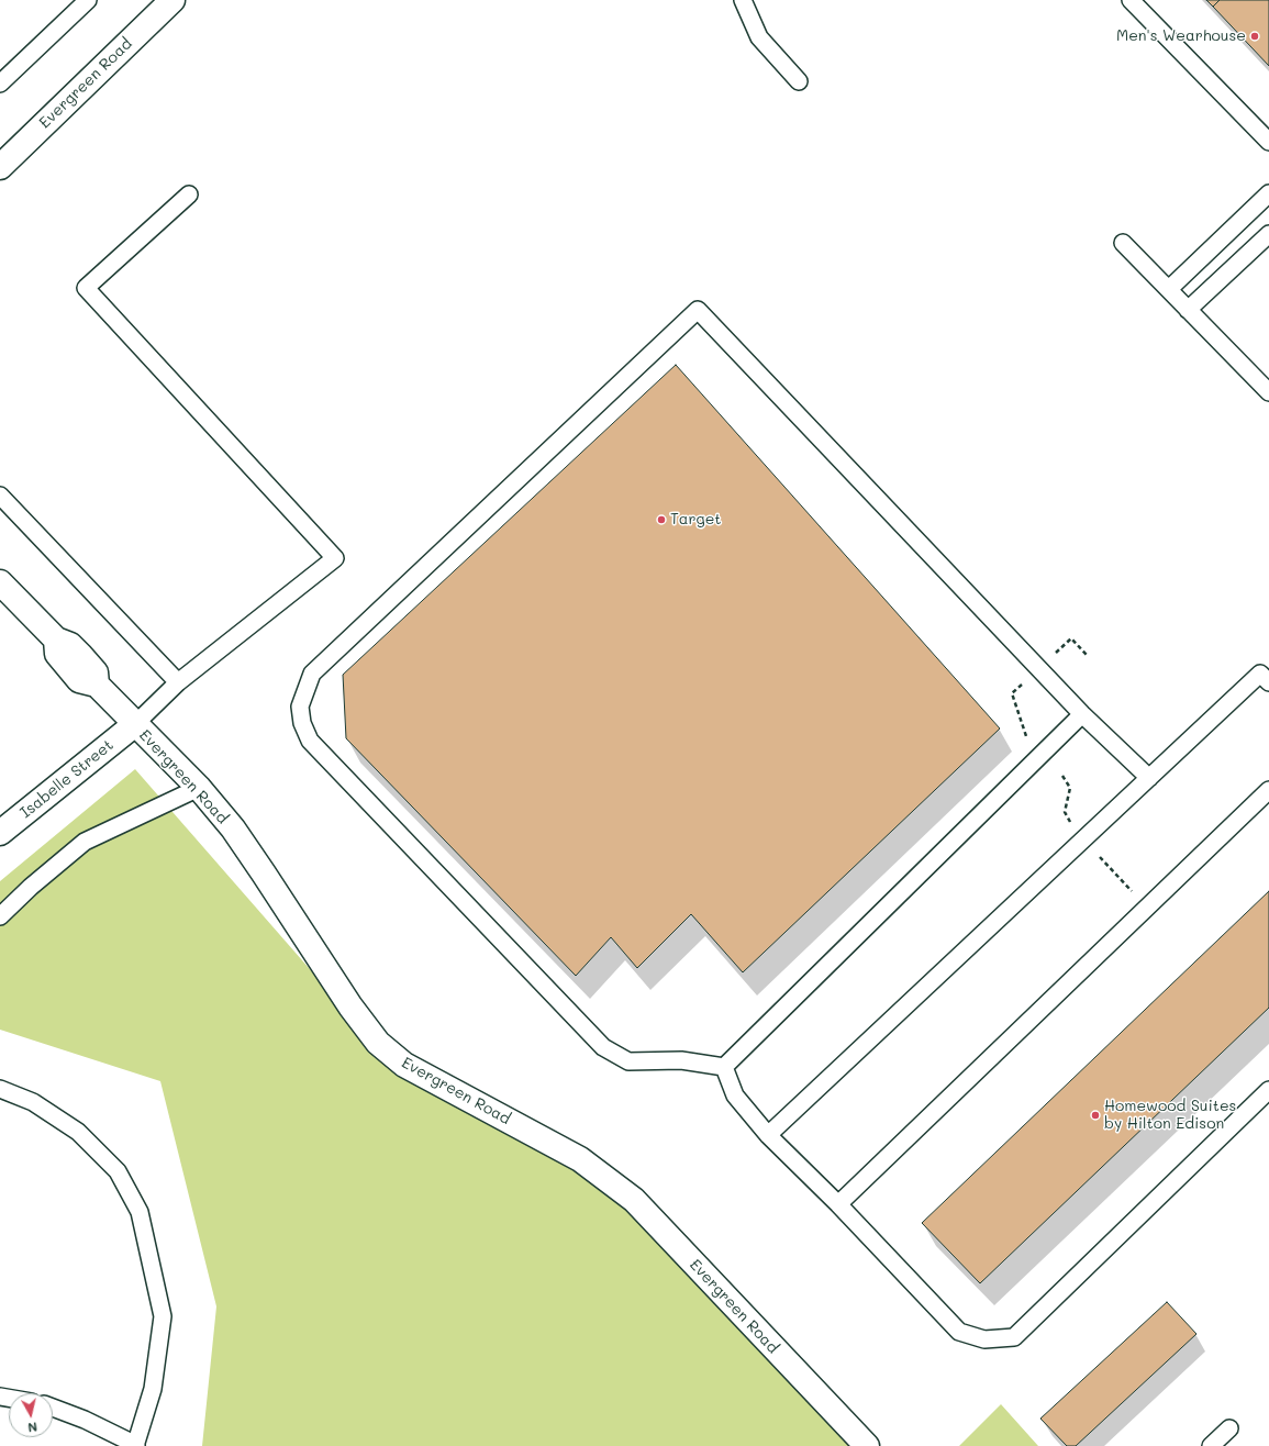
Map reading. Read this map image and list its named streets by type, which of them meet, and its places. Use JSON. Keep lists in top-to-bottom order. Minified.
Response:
{"streets":{"street":["Evergreen Road","Isabelle Street"]},"crossings":[["Evergreen Road","Isabelle Street"]],"places":["Men's Wearhouse","Target","Homewood Suites by Hilton Edison"],"north":"bottom"}
